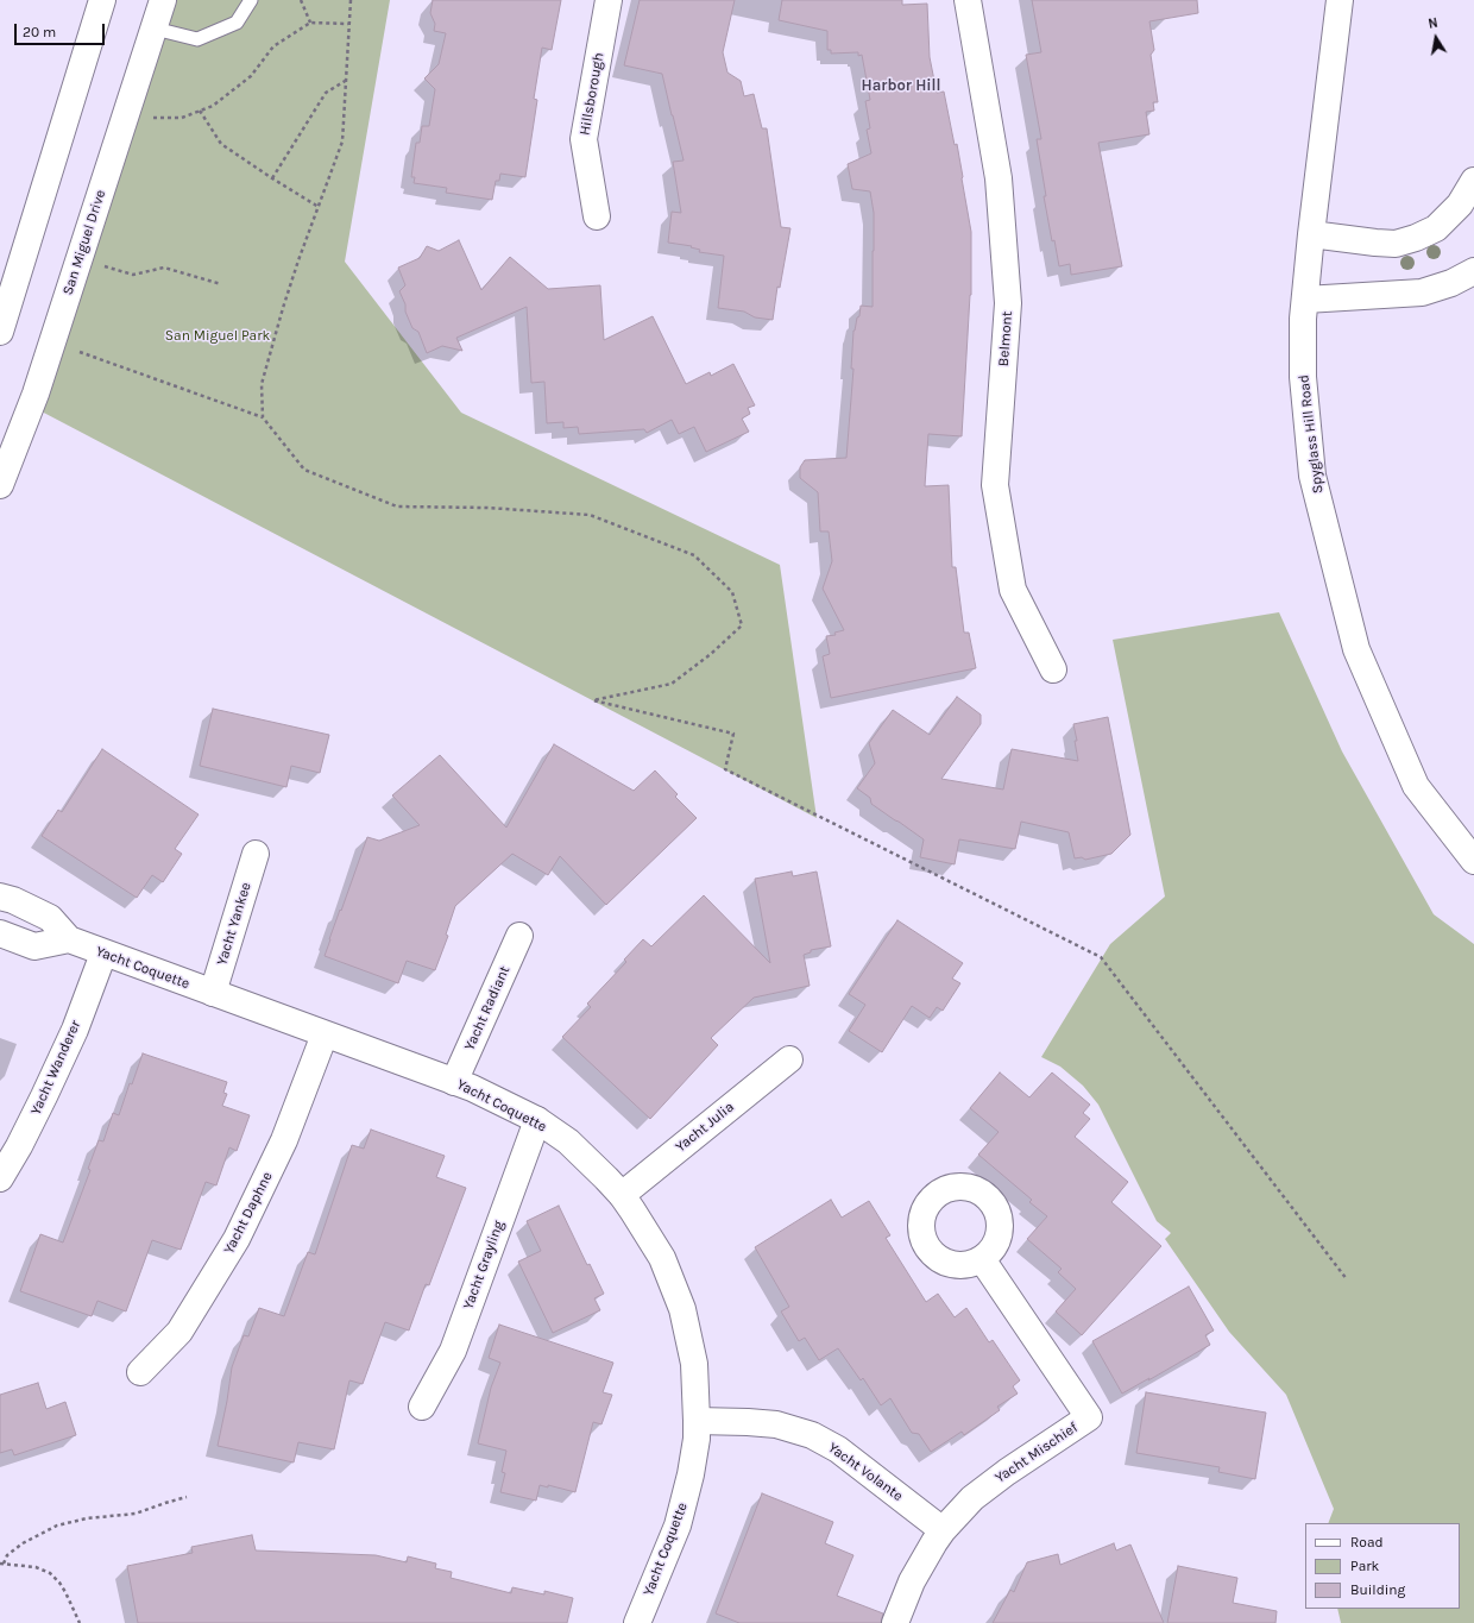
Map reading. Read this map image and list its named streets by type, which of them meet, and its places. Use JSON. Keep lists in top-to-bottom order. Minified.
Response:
{"streets":{"street":["Hillsborough","San Miguel Drive","Belmont","Spyglass Hill Road","Yacht Yankee","Yacht Coquette","Yacht Radiant","Yacht Wanderer","Yacht Julia","Yacht Daphne","Yacht Grayling","Yacht Mischief","Yacht Volante"]},"crossings":[["Yacht Yankee","Yacht Coquette"],["Yacht Coquette","Yacht Radiant"],["Yacht Coquette","Yacht Wanderer"],["Yacht Coquette","Yacht Julia"],["Yacht Coquette","Yacht Daphne"],["Yacht Coquette","Yacht Grayling"],["Yacht Coquette","Yacht Volante"],["Yacht Mischief","Yacht Volante"]],"districts":["Harbor Hill"],"parks":["San Miguel Park"],"legend":["Road","Park","Building"],"scale_bar":"20 m","north":"top"}
